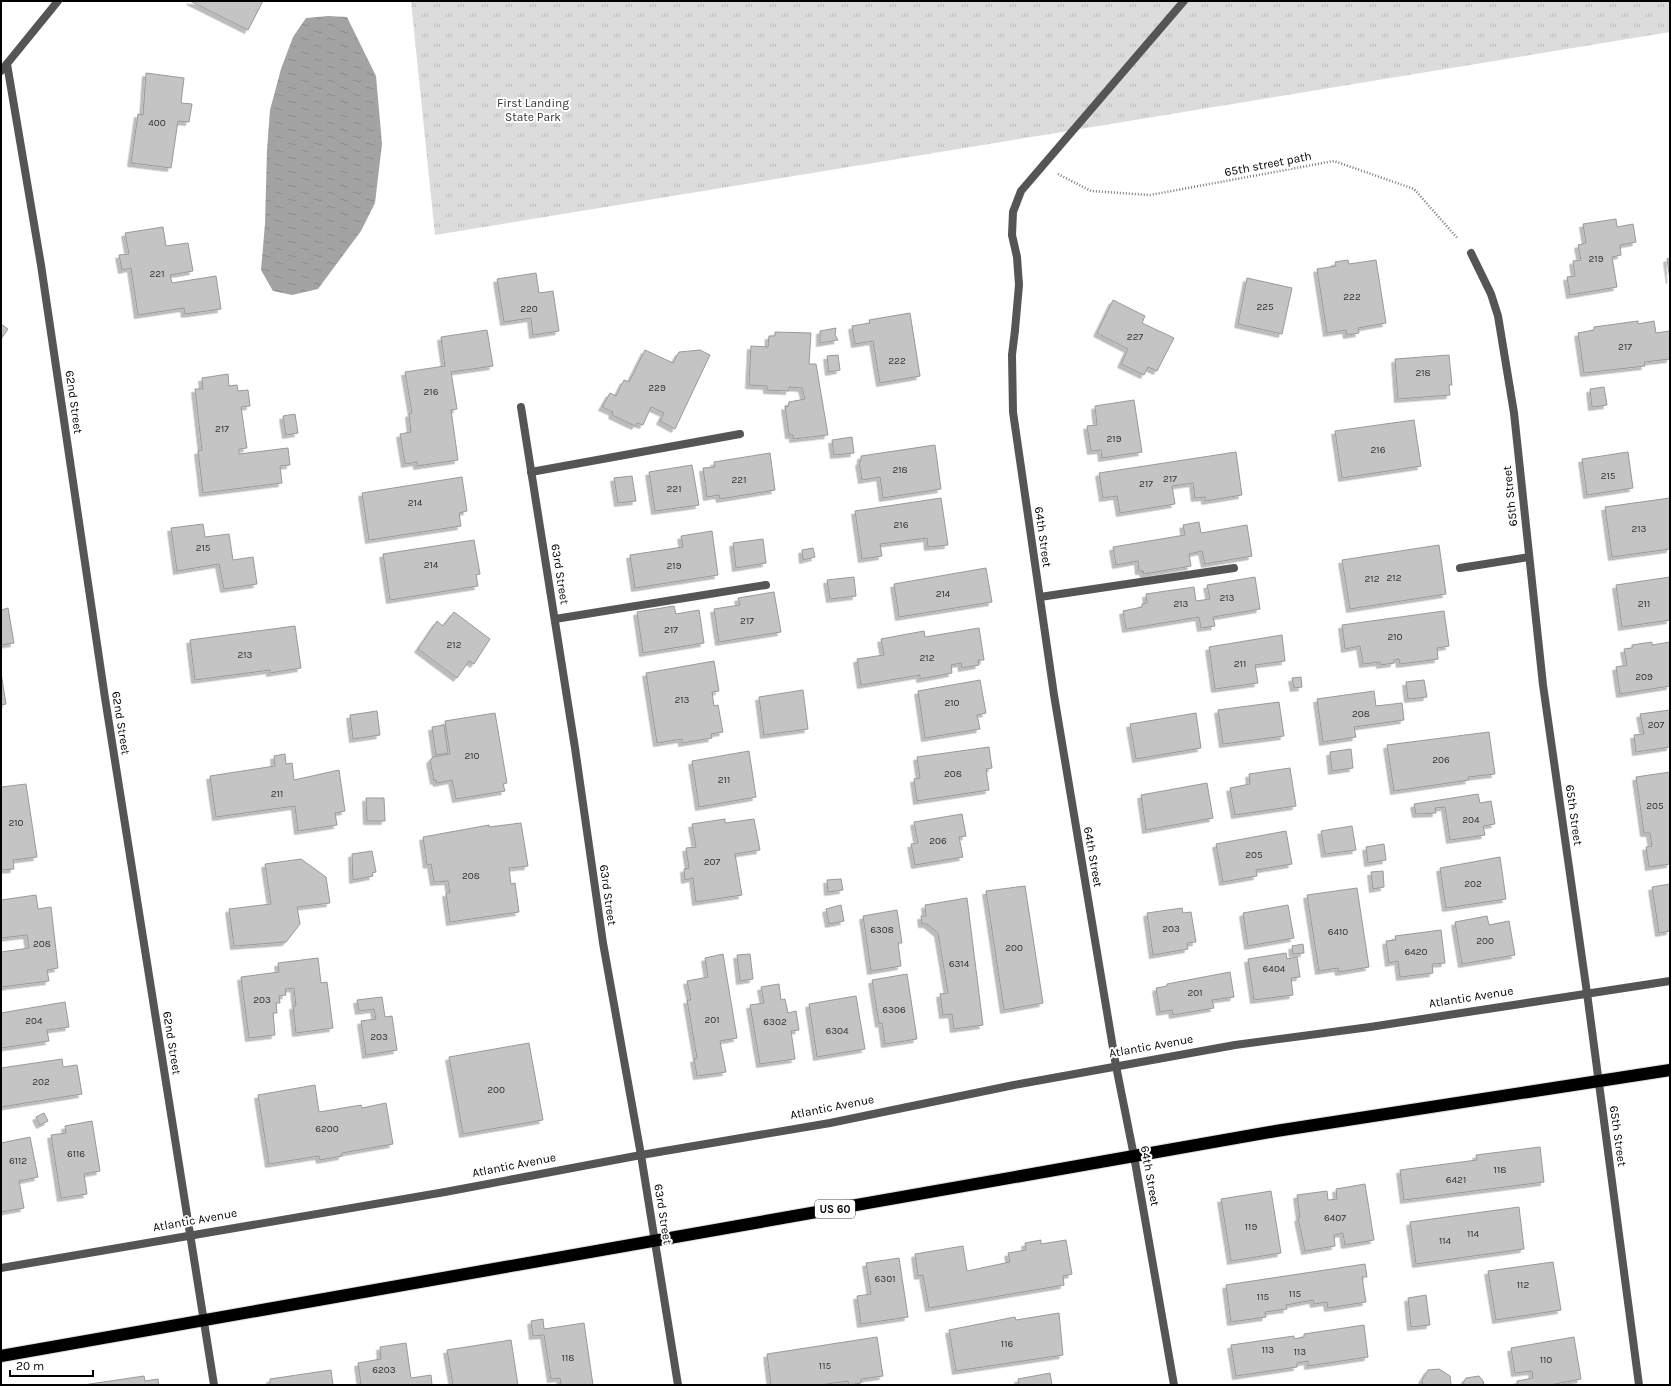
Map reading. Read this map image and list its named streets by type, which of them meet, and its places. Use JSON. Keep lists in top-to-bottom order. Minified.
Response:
{"streets":{"highway":["US 60"],"street":["62nd Street","65th Street","64th Street","63rd Street","Atlantic Avenue"],"path":["65th street path"]},"crossings":[["65th street path","65th Street"],["65th street path","64th Street"],["62nd Street","Atlantic Avenue"],["62nd Street","US 60"],["65th Street","Atlantic Avenue"],["65th Street","US 60"],["64th Street","Atlantic Avenue"],["64th Street","US 60"],["63rd Street","Atlantic Avenue"],["63rd Street","US 60"]],"parks":["First Landing State Park"],"house_numbers":["400","219","221","222","225","220","227","217","222","218","229","216","217","219","216","218","215","217","221","217","221","214","216","213","215","214","219","212","212","214","213","213","211","217","217","210","212","213","212","211","209","213","210","208","207","210","206","208","211","211","205","204","210","206","205","207","208","202","203","6308","6410","200","208","200","6420","6314","6404","201","203","6306","201","204","6302","6304","203","202","200","6200","6116","6112","118","6421","6407","119","114","114","6301","112","115","115","116","113","113","118","110","115","6203"],"scale_bar":"20 m"}
